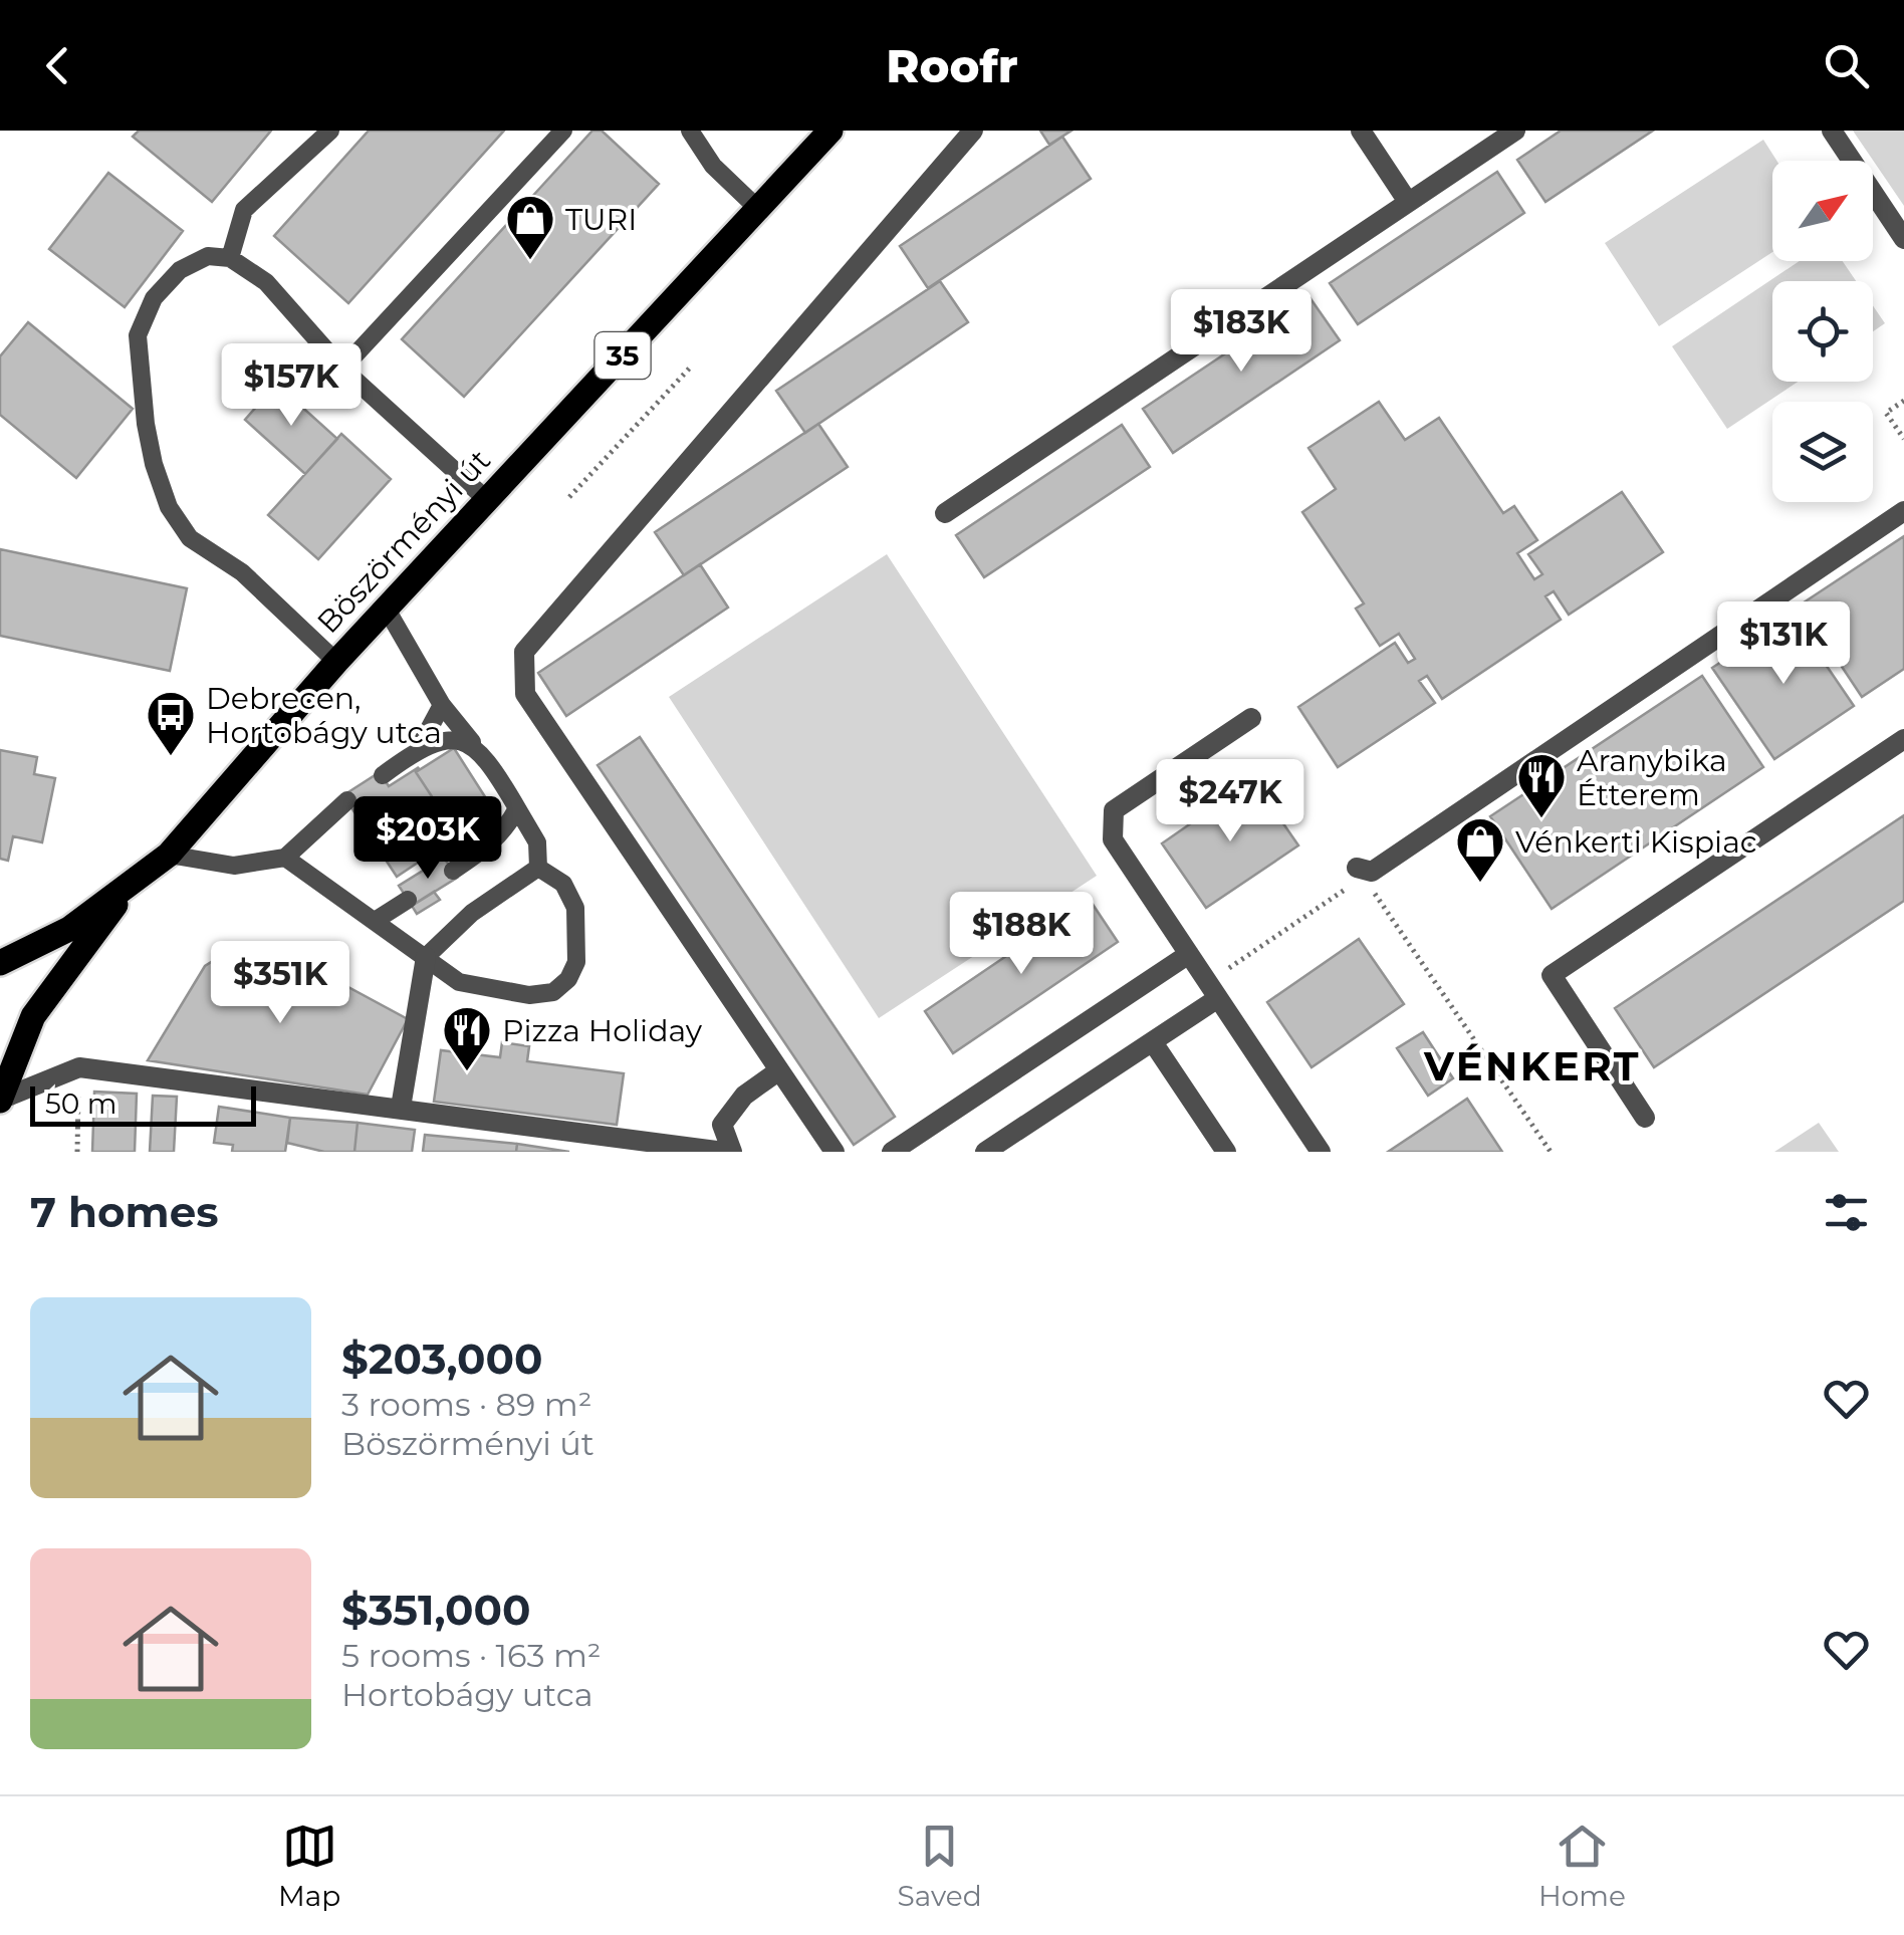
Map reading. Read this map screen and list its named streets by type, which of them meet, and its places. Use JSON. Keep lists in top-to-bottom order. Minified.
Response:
{"streets":{"main road":["35","Böszörményi út"]},"districts":["VÉNKERT"],"places":{"shop":["TURI","Vénkerti Kispiac"],"bus stop":["Debrecen, Hortobágy utca"],"restaurant":["Aranybika Étterem","Pizza Holiday"]},"scale_bar":"50 m","north":"top right","page":{"header":"Roofr","price":["$183K","$157K","$131K","$247K","$203K","$188K","$351K"],"scale":"50 m","heading":"7 homes","list":[{"name":"$203,000","note":"3 rooms · 89 m² · Böszörményi út"},{"name":"$351,000","note":"5 rooms · 163 m² · Hortobágy utca"}],"tabs":["Map","Saved","Home"]}}
